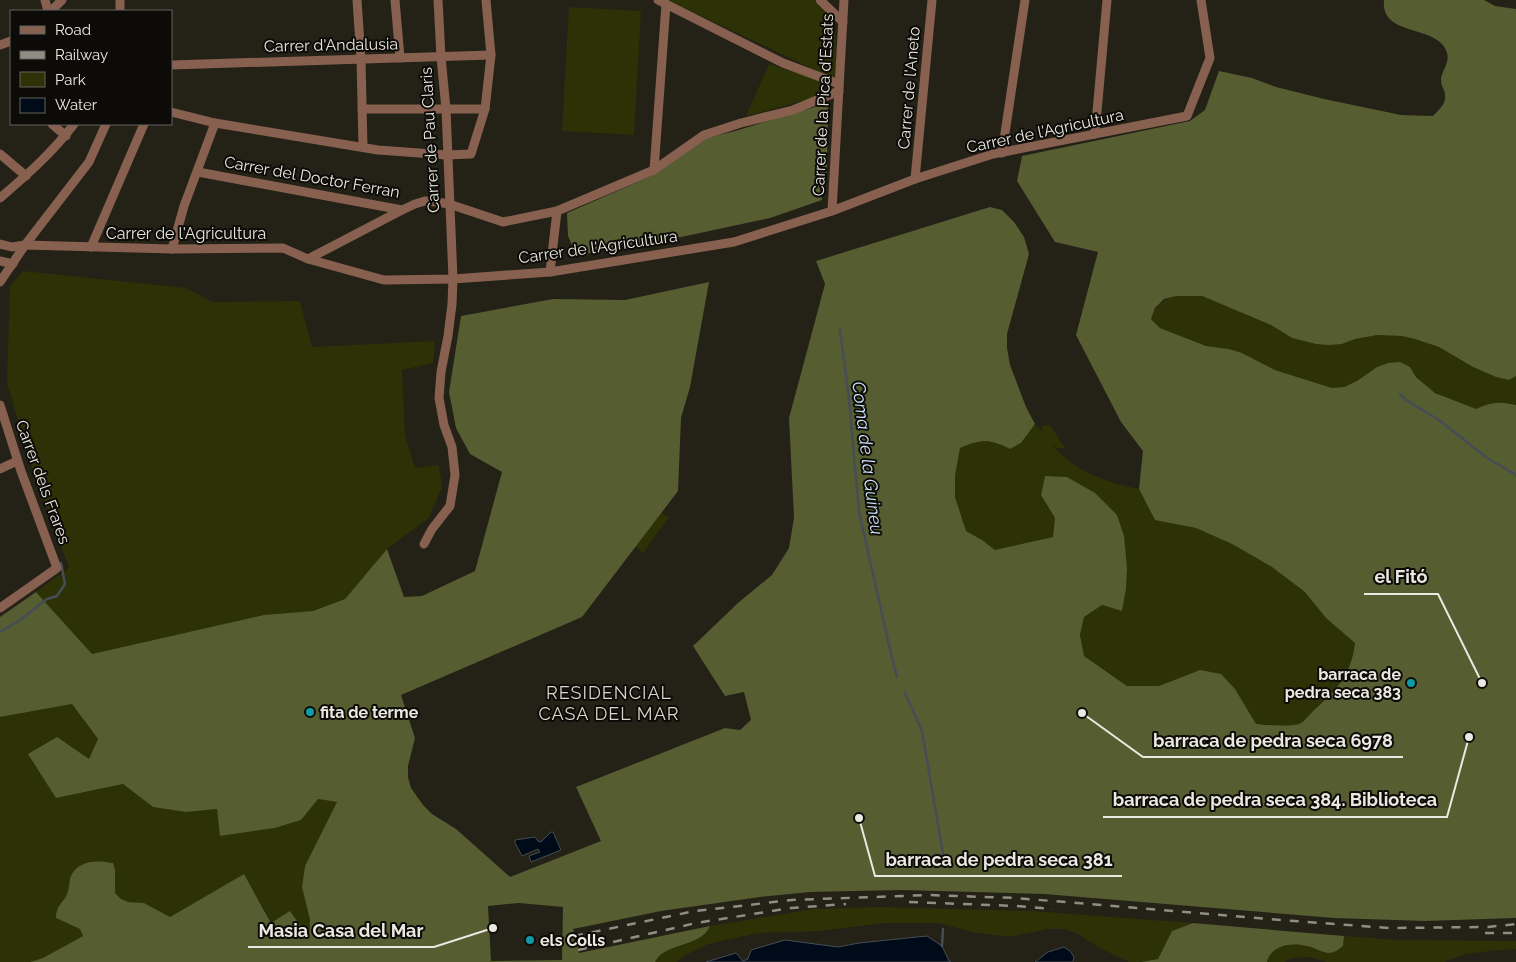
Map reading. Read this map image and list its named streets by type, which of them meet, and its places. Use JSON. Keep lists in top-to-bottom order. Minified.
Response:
{"streets":{"street":["Carrer d'Andalusia","Carrer de l'Aneto","Carrer de la Pica d'Estats","Carrer de l'Agricultura","Carrer de Pau Claris","Carrer del Doctor Ferran","Carrer dels Frares"]},"crossings":[["Carrer d'Andalusia","Carrer de Pau Claris"],["Carrer de l'Aneto","Carrer de l'Agricultura"],["Carrer de la Pica d'Estats","Carrer de l'Agricultura"],["Carrer de la Pica d'Estats","Carrer del Doctor Ferran"],["Carrer de l'Agricultura","Carrer de Pau Claris"],["Carrer de Pau Claris","Carrer del Doctor Ferran"]],"districts":["RESIDENCIAL CASA DEL MAR"],"water":["Coma de la Guineu"],"places":["barraca de pedra seca 383","el Fitó","fita de terme","barraca de pedra seca 6978","barraca de pedra seca 384. Biblioteca","barraca de pedra seca 381","Masia Casa del Mar","els Colls"],"legend":["Road","Railway","Park","Water"]}
